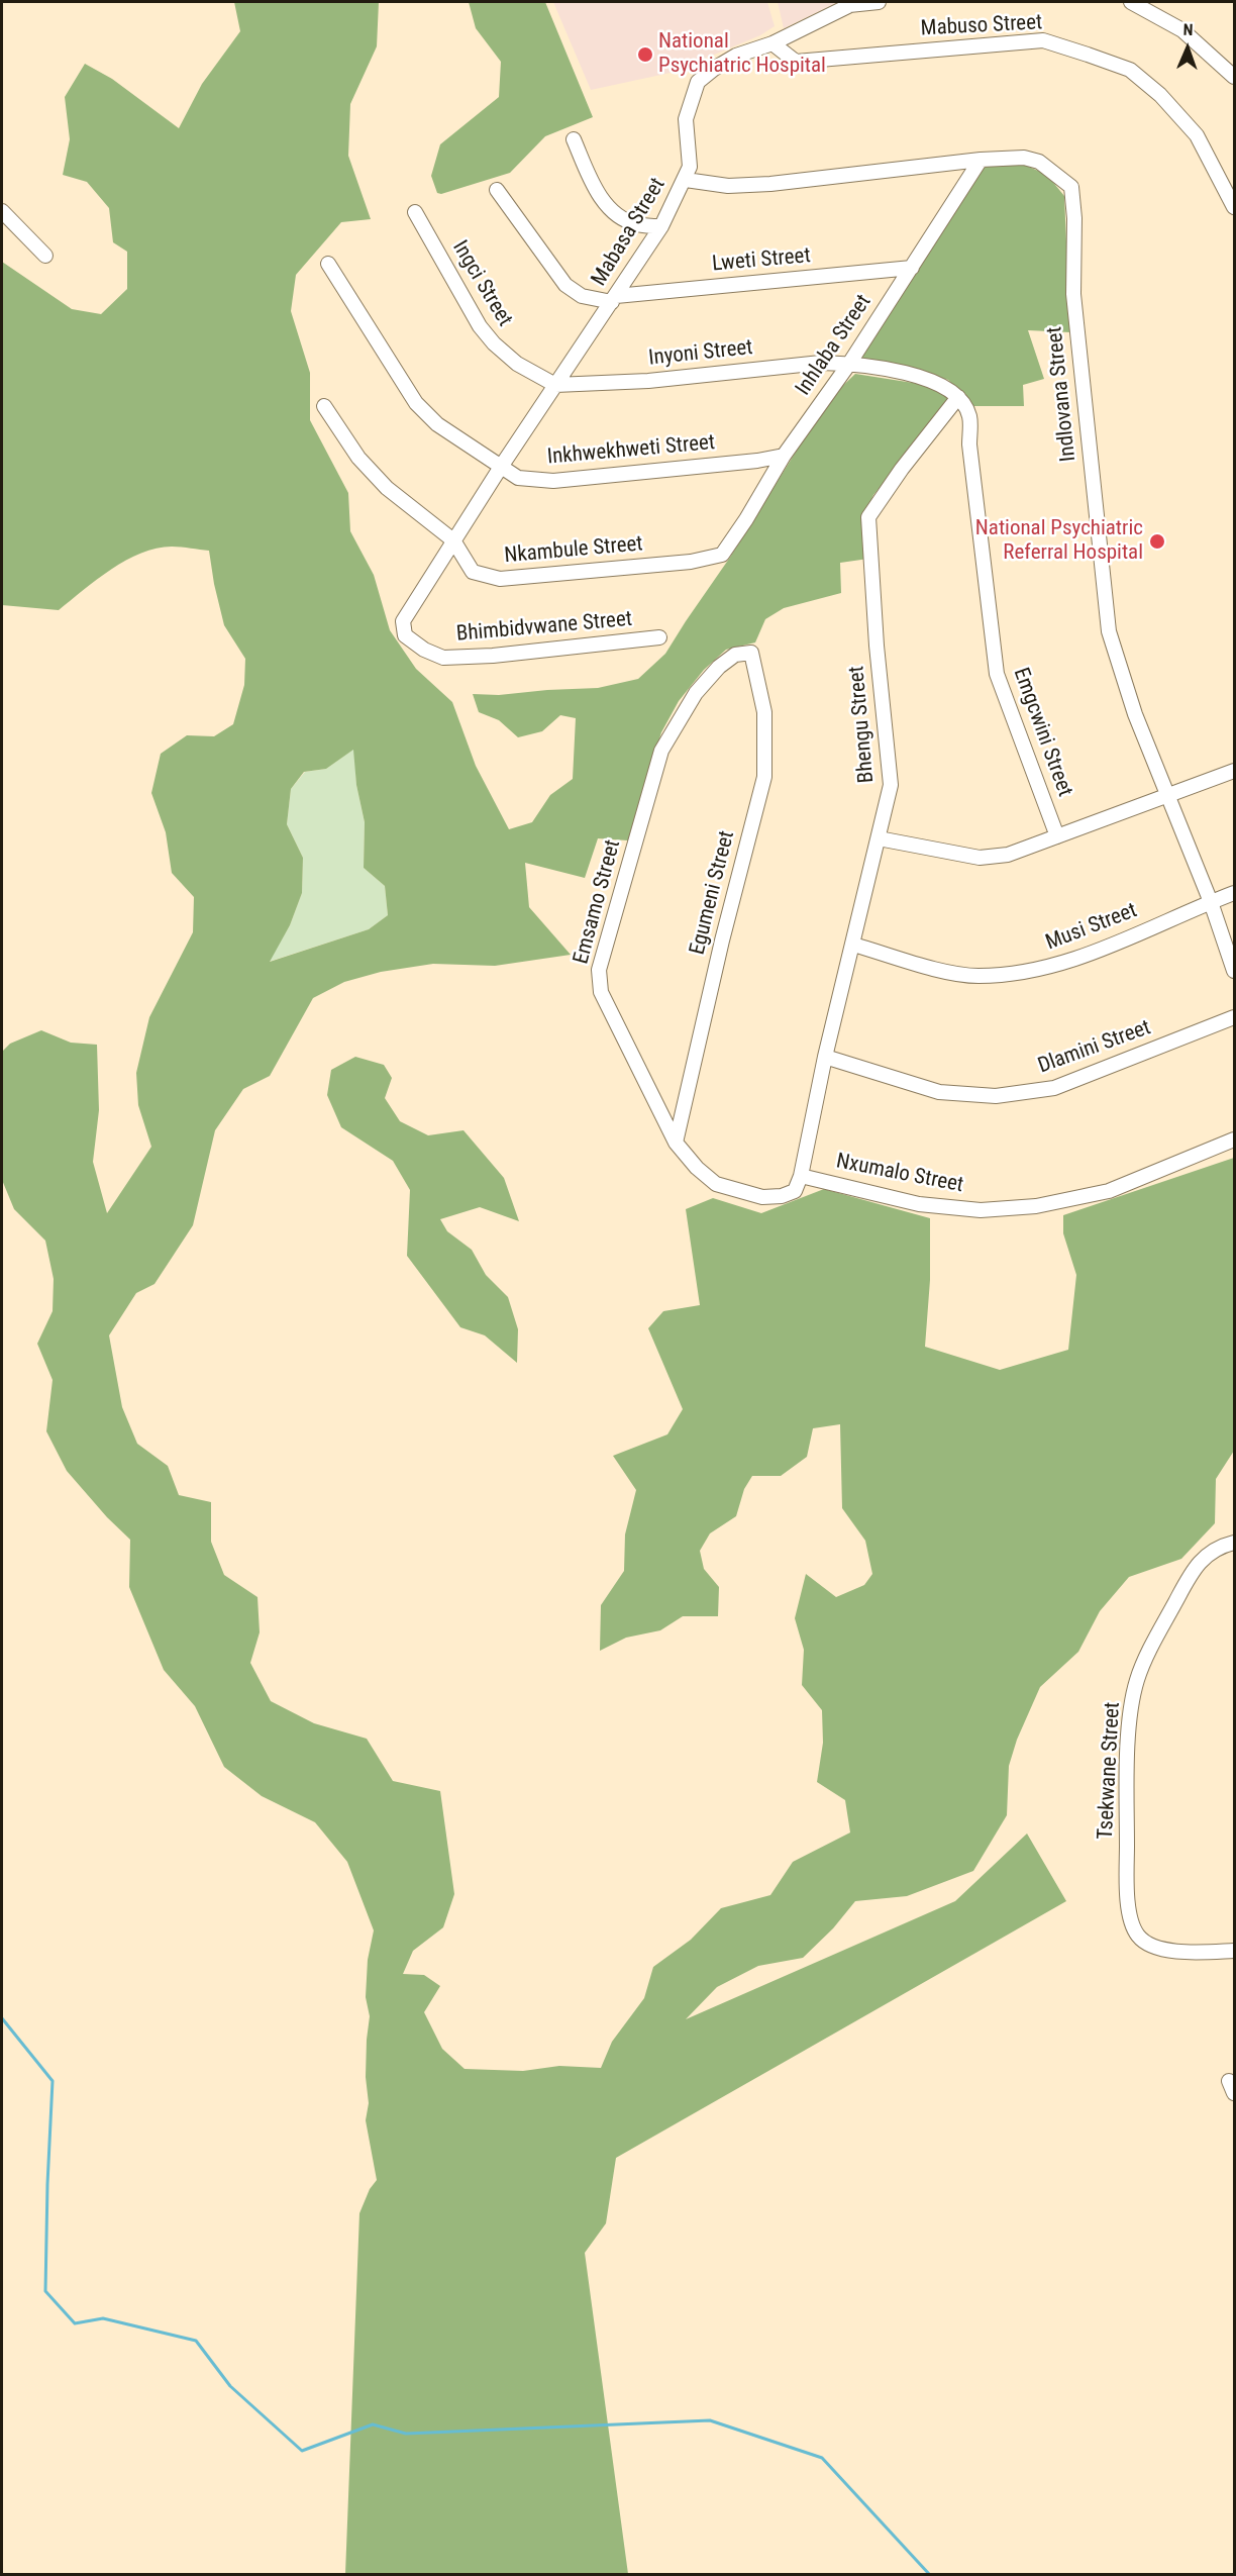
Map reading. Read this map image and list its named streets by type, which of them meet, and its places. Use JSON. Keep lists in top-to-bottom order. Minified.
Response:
{"streets":{"street":["Mabuso Street","Mabasa Street","Lweti Street","Ingci Street","Inhlaba Street","Inyoni Street","Indlovana Street","Inkhwekhweti Street","Nkambule Street","Bhimbidvwane Street","Bhengu Street","Emgcwini Street","Egumeni Street","Emsamo Street","Musi Street","Dlamini Street","Nxumalo Street","Tsekwane Street"]},"crossings":[["Mabuso Street","Mabasa Street"],["Mabasa Street","Lweti Street"],["Mabasa Street","Ingci Street"],["Mabasa Street","Inyoni Street"],["Mabasa Street","Indlovana Street"],["Mabasa Street","Inkhwekhweti Street"],["Mabasa Street","Nkambule Street"],["Mabasa Street","Bhimbidvwane Street"],["Lweti Street","Inhlaba Street"],["Ingci Street","Inyoni Street"],["Inhlaba Street","Inyoni Street"],["Inhlaba Street","Indlovana Street"],["Inhlaba Street","Inkhwekhweti Street"],["Inhlaba Street","Nkambule Street"],["Indlovana Street","Musi Street"],["Nkambule Street","Bhimbidvwane Street"],["Bhengu Street","Emgcwini Street"],["Bhengu Street","Emsamo Street"],["Bhengu Street","Musi Street"],["Bhengu Street","Dlamini Street"],["Bhengu Street","Nxumalo Street"],["Egumeni Street","Emsamo Street"],["Emsamo Street","Nxumalo Street"]],"places":["National Psychiatric Hospital","National Psychiatric Referral Hospital"],"north":"top"}
